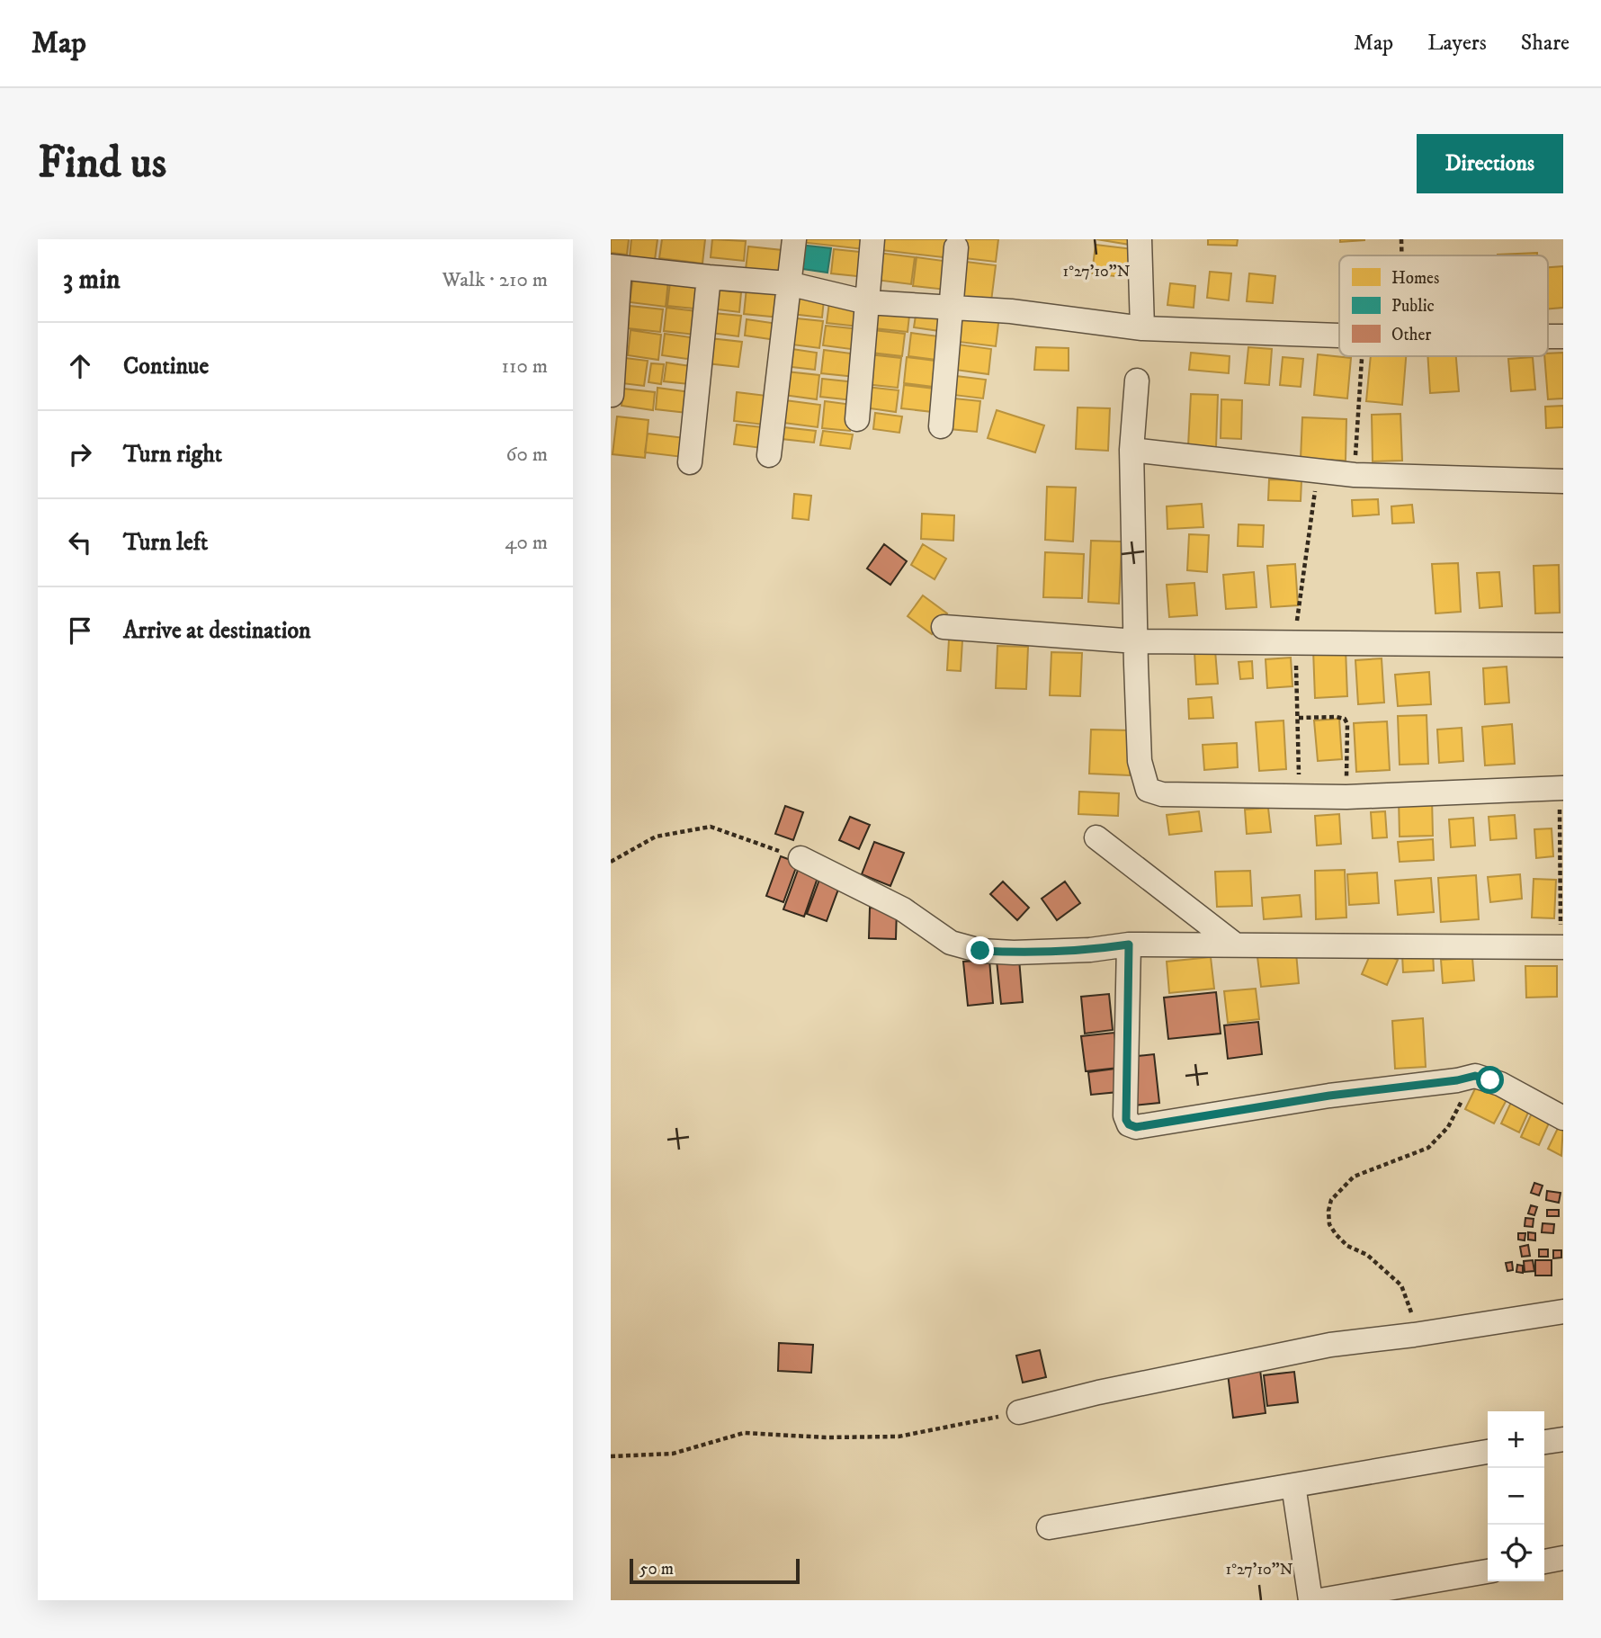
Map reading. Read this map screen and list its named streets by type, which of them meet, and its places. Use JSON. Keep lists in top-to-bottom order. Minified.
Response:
{"legend":["Homes","Public","Other"],"scale_bar":"50 m","page":{"header":"Map","nav":["Map","Layers","Share"],"buttons":"Directions","title":"Find us","heading":["3 min","Walk · 210 m"],"list":[["Continue","110 m"],["Turn right","60 m"],["Turn left","40 m"],"Arrive at destination"],"map_buttons":["+","−"],"scale":"50 m"},"coordinates":["1°27'10\"N"]}
